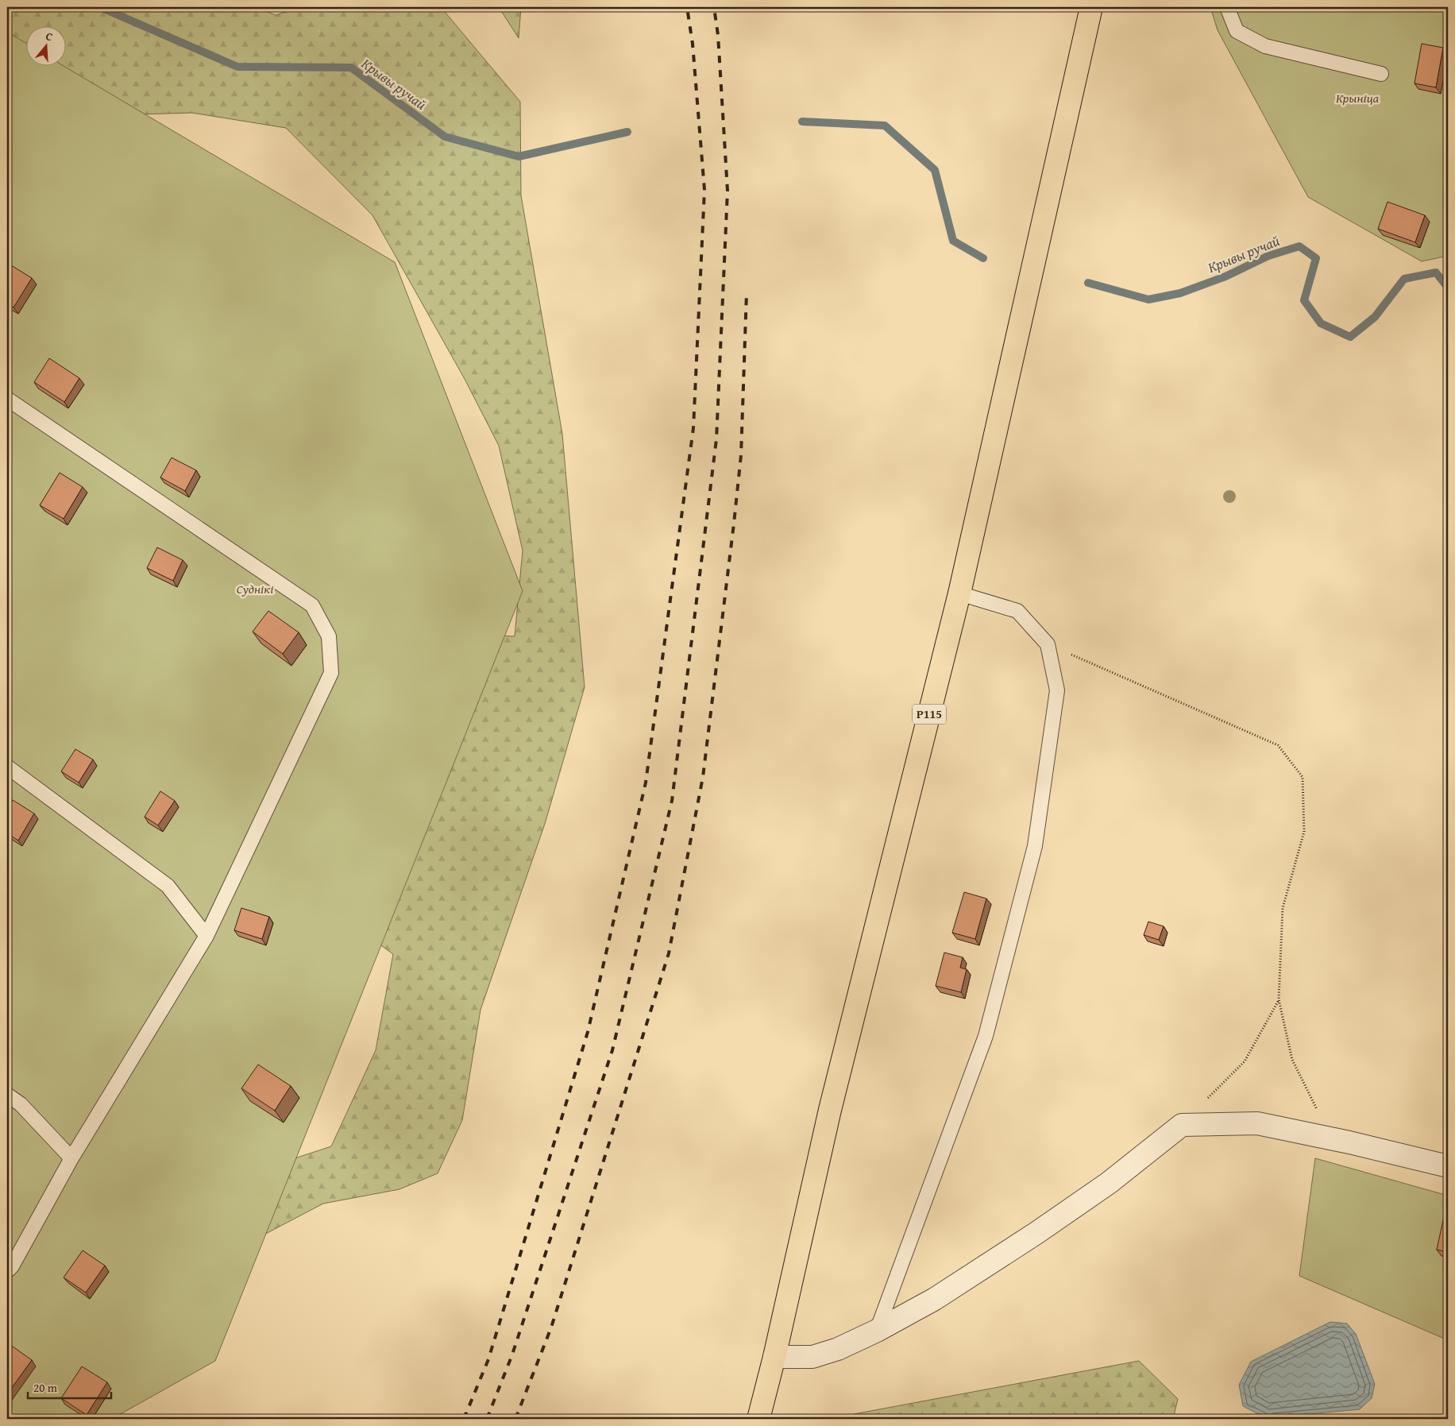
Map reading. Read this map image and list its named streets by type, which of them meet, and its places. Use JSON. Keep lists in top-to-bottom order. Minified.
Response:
{"streets":{"main road":["Р115"]},"water":["Крывы ручай"],"parks":["Крыніца","Суднікі"],"scale_bar":"20 m","north":"top"}
